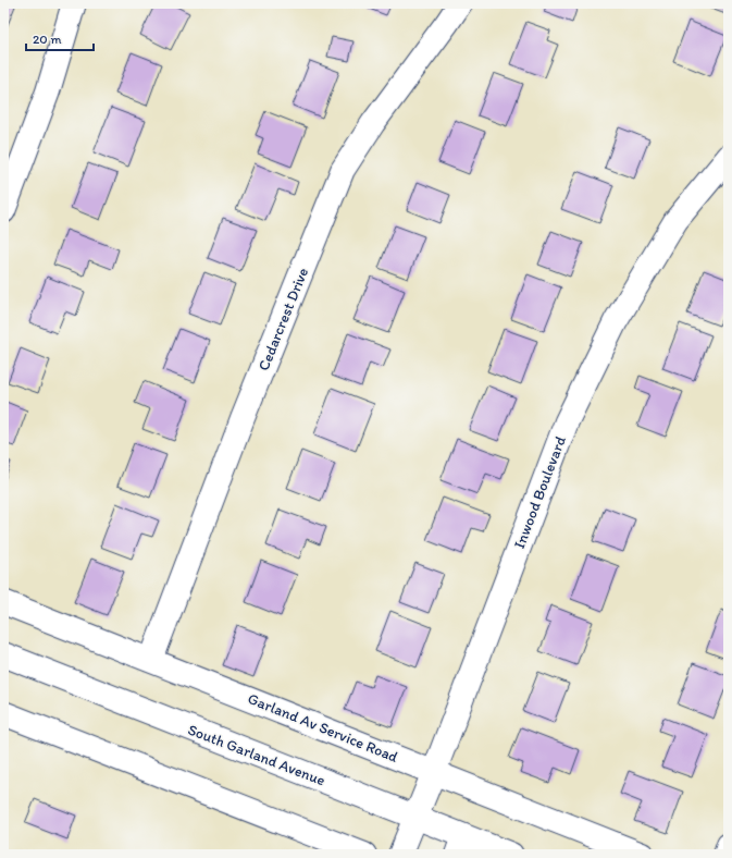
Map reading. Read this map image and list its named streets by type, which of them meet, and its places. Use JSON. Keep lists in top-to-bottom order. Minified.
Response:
{"streets":{"street":["Cedarcrest Drive","Inwood Boulevard","Garland Av Service Road","South Garland Avenue"]},"crossings":[["Cedarcrest Drive","Garland Av Service Road"],["Inwood Boulevard","Garland Av Service Road"],["Inwood Boulevard","South Garland Avenue"]],"scale_bar":"20 m"}
